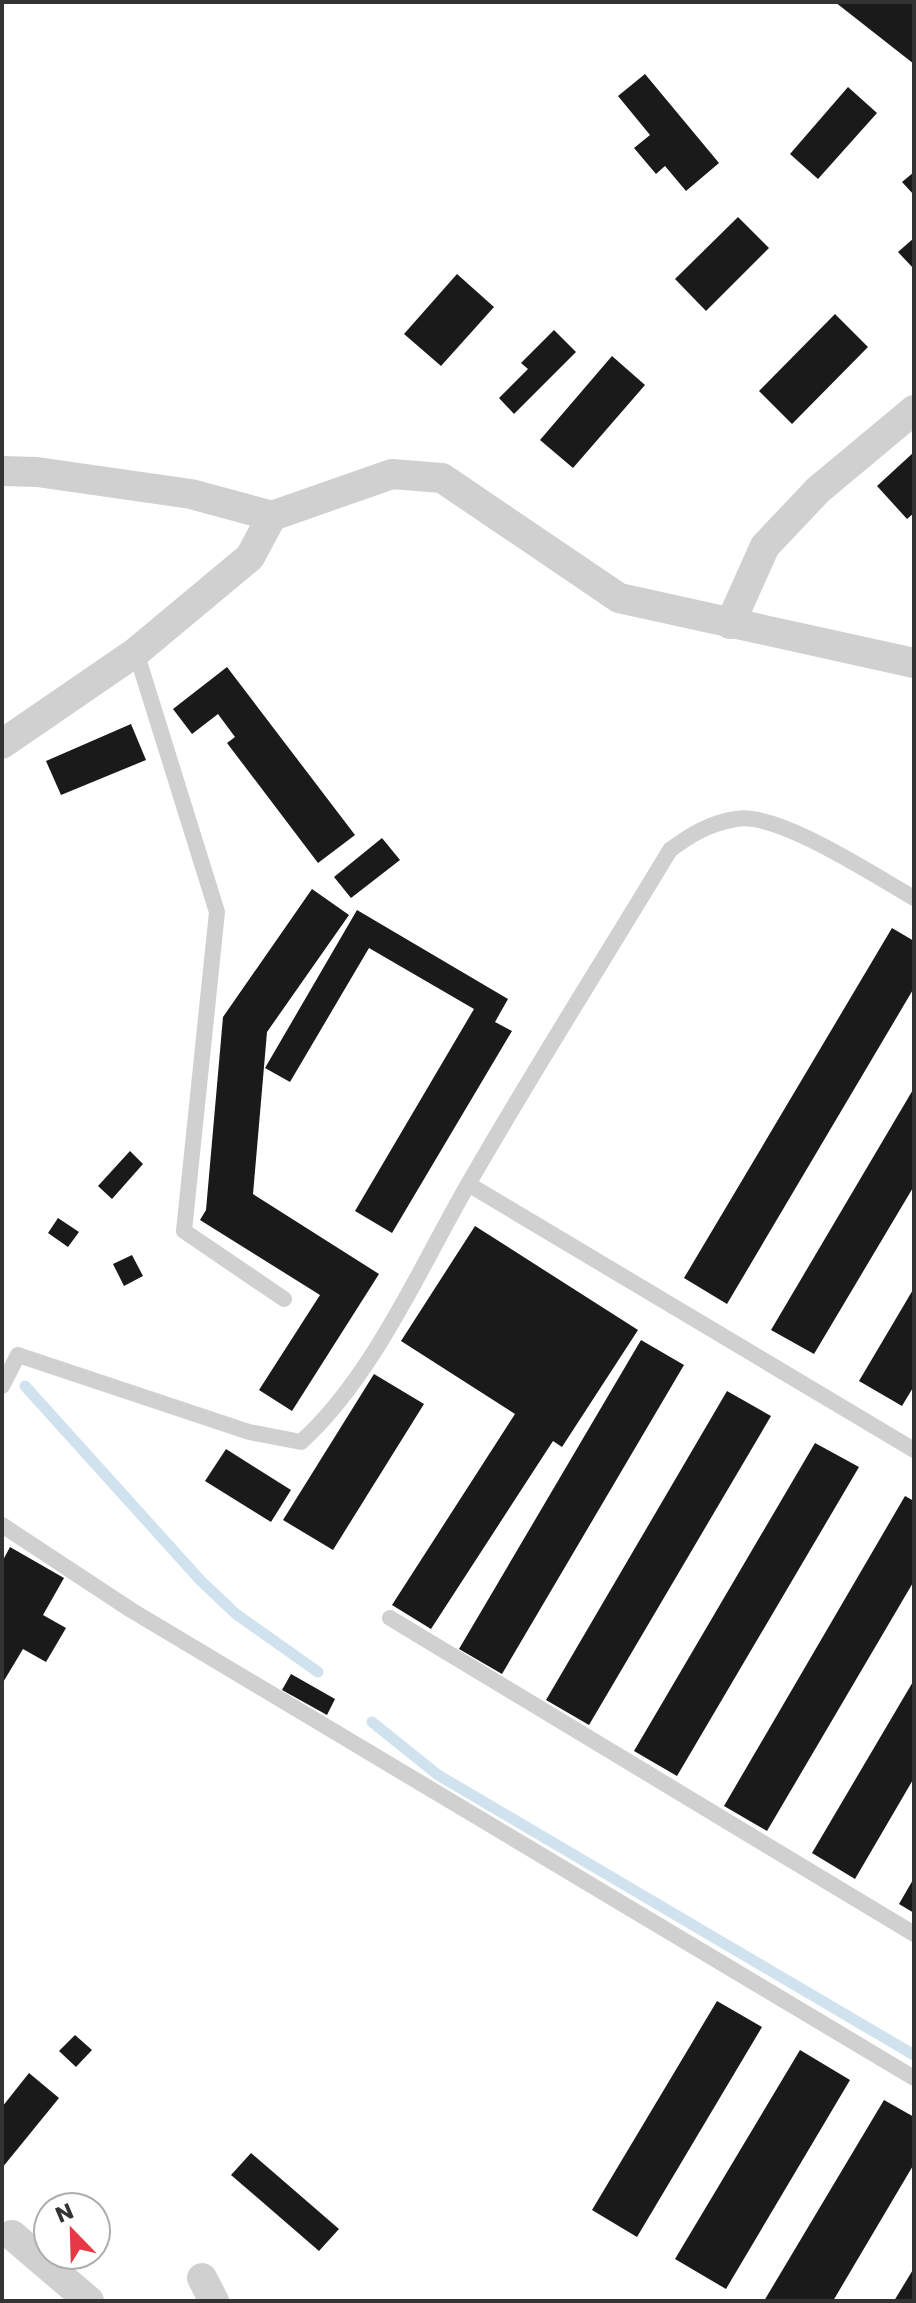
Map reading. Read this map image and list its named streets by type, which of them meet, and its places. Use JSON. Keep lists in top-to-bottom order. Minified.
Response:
{"north":"top left"}
